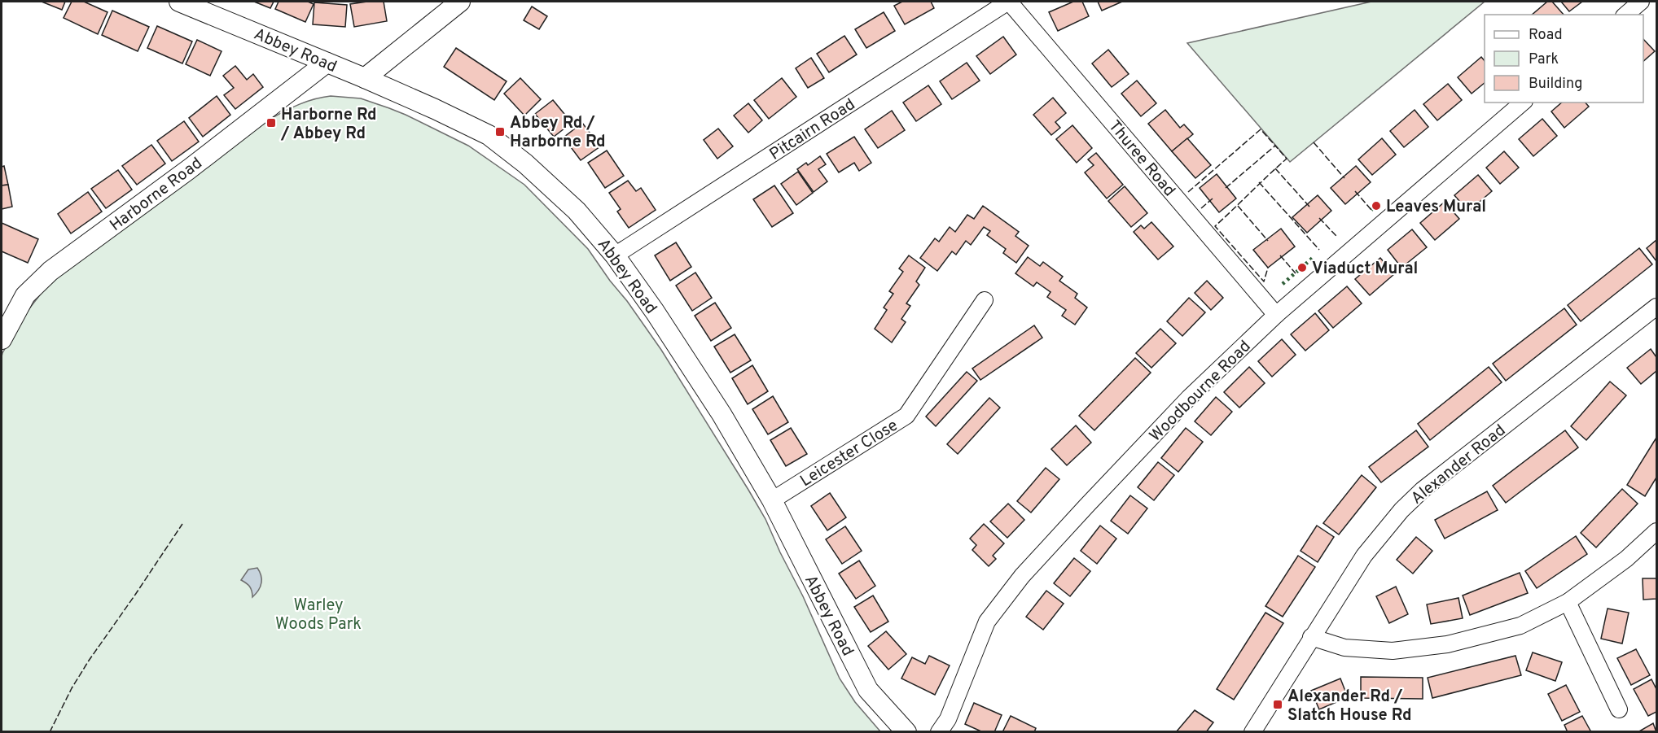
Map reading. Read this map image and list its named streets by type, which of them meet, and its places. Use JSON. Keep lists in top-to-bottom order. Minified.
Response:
{"streets":{"street":["Abbey Road","Pitcairn Road","Thuree Road","Harborne Road","Woodbourne Road","Leicester Close","Alexander Road"]},"crossings":[["Abbey Road","Pitcairn Road"],["Abbey Road","Harborne Road"],["Abbey Road","Leicester Close"],["Pitcairn Road","Thuree Road"],["Thuree Road","Woodbourne Road"]],"parks":["Warley Woods Park"],"places":{"transit":["Harborne Rd / Abbey Rd","Abbey Rd / Harborne Rd","Alexander Rd / Slatch House Rd"],"other":["Leaves Mural","Viaduct Mural"]},"legend":["Road","Park","Building"]}
